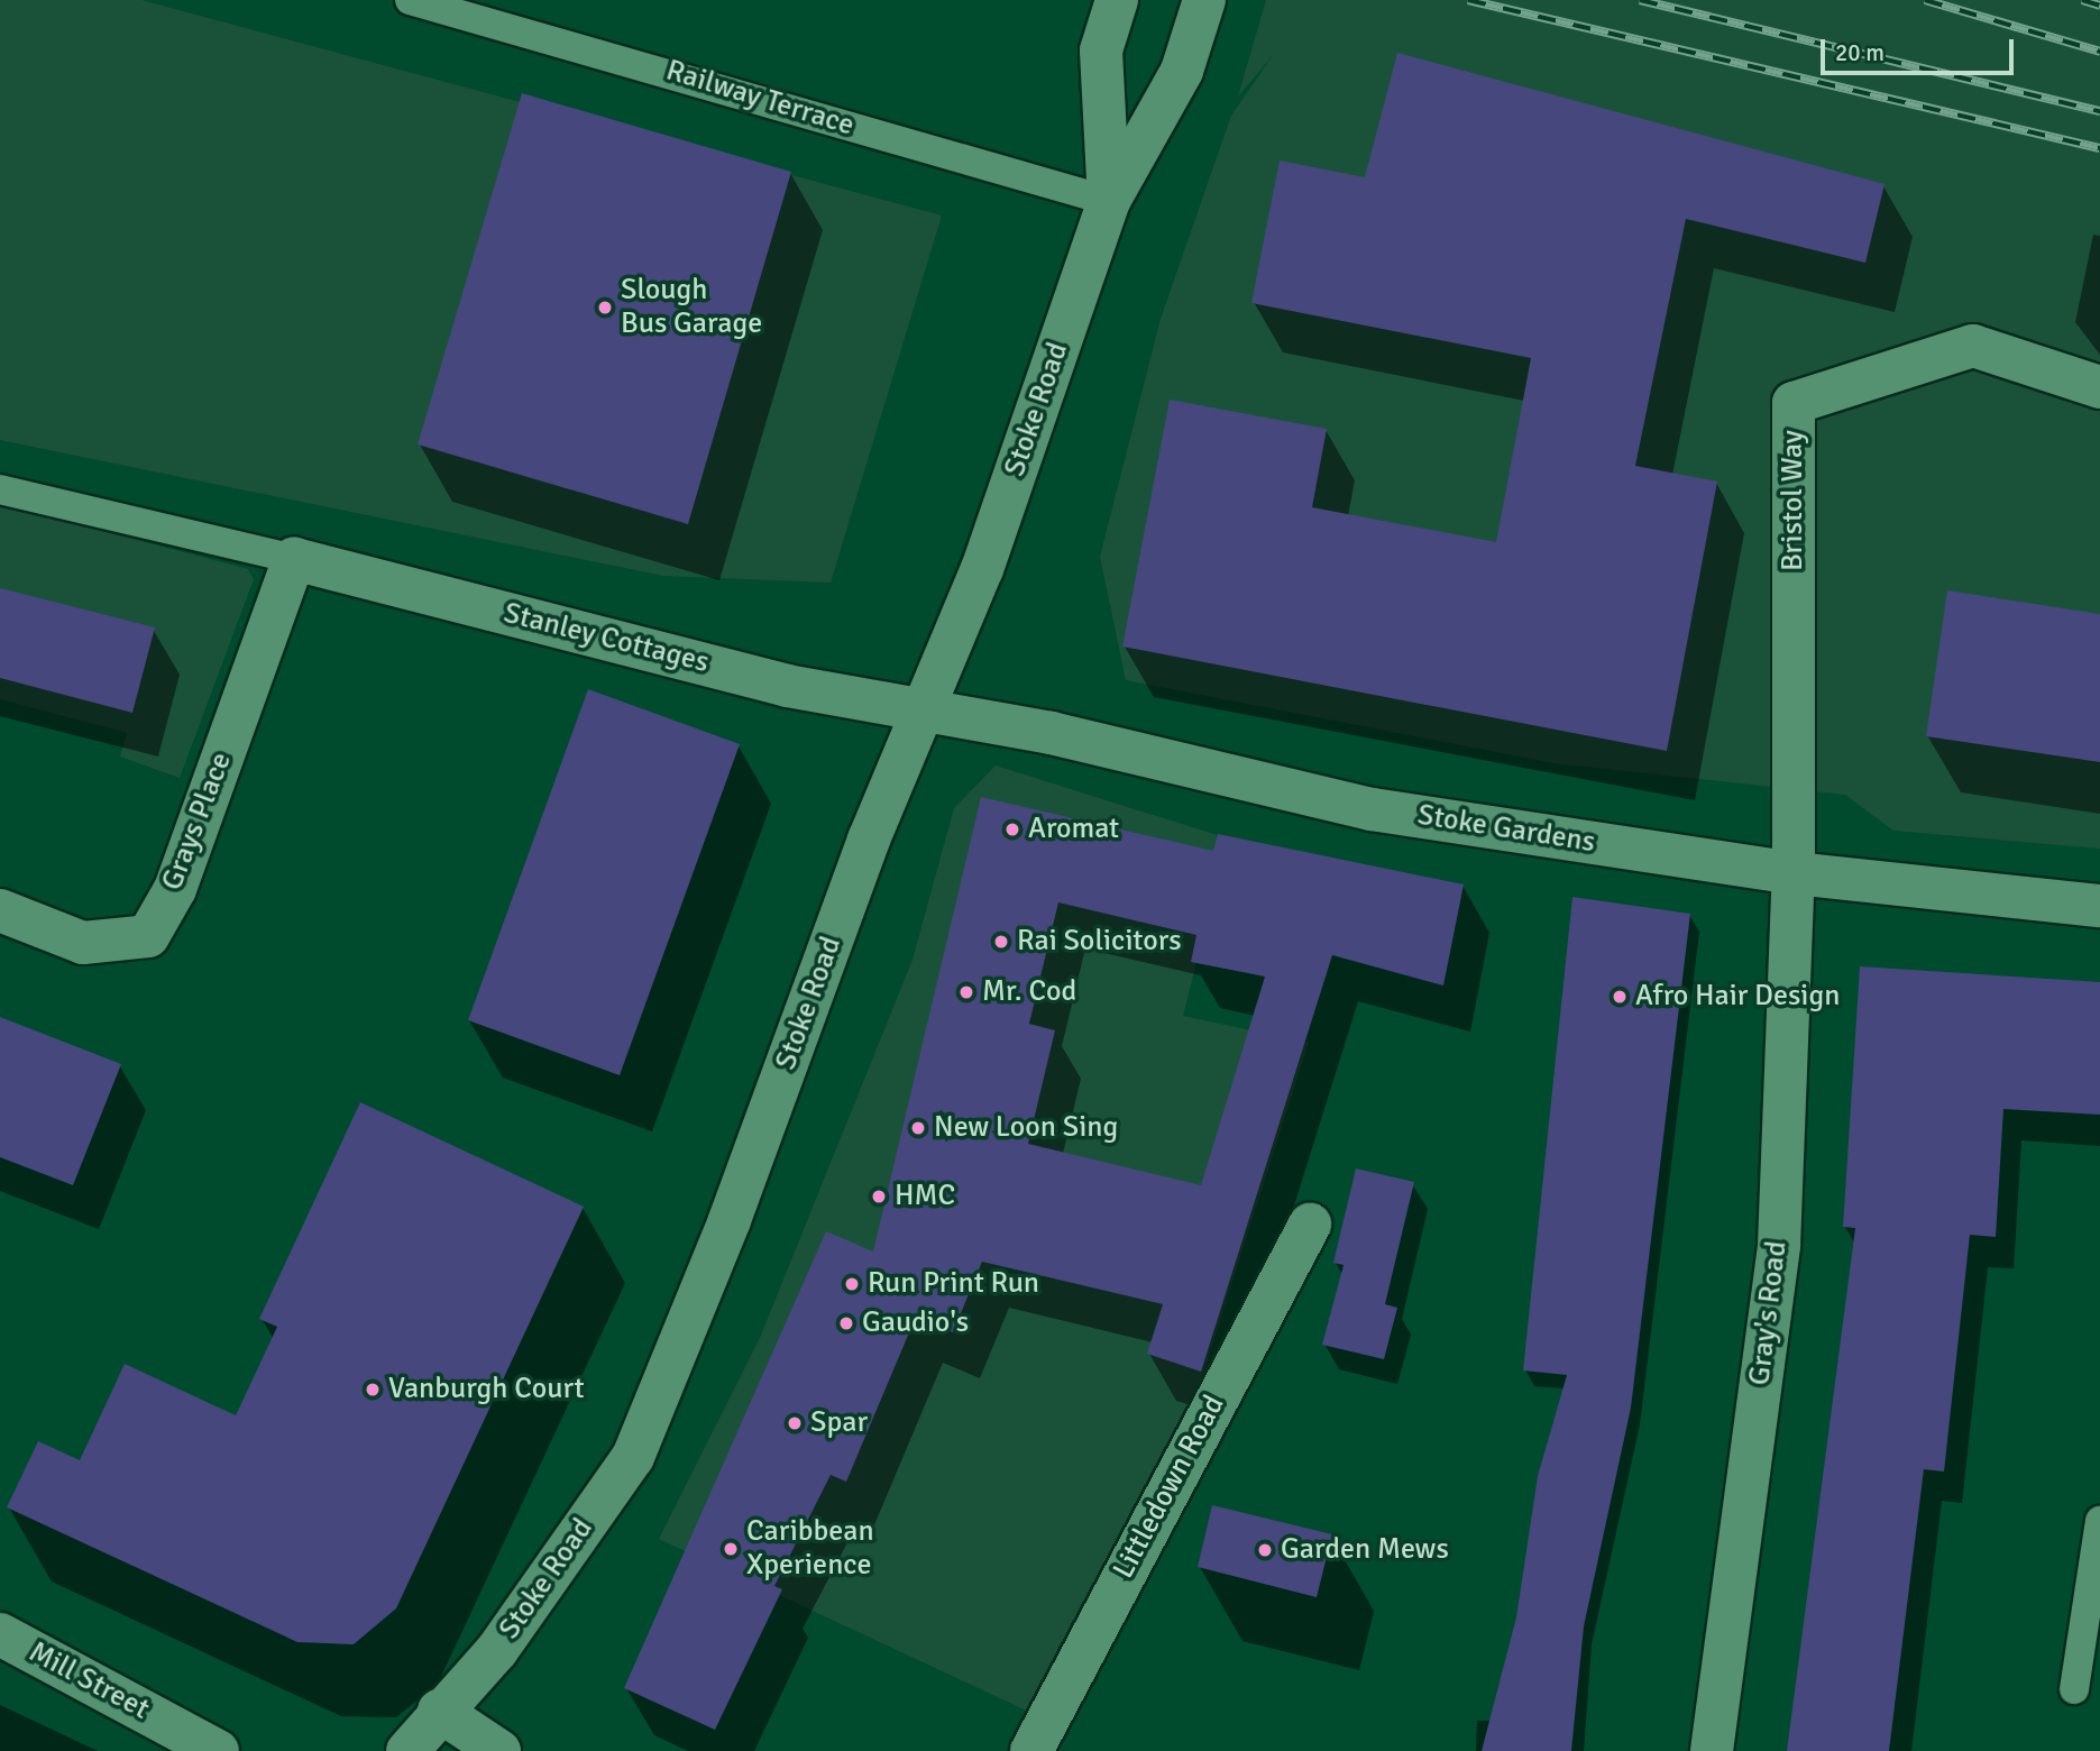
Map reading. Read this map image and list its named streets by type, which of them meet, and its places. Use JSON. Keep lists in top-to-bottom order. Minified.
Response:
{"streets":{"street":["Stoke Road","Bristol Way","Stanley Cottages","Grays Place","Stoke Gardens","Gray's Road","Littledown Road","Mill Street"],"lane":["Railway Terrace"]},"crossings":[["Railway Terrace","Stoke Road"],["Stoke Road","Stanley Cottages"],["Stoke Road","Stoke Gardens"],["Bristol Way","Stoke Gardens"],["Bristol Way","Gray's Road"],["Stanley Cottages","Grays Place"],["Stanley Cottages","Stoke Gardens"],["Stoke Gardens","Gray's Road"]],"places":["Slough Bus Garage","Aromat","Rai Solicitors","Mr. Cod","Afro Hair Design","New Loon Sing","HMC","Run Print Run","Gaudio's","Vanburgh Court","Spar","Caribbean Xperience","Garden Mews"],"scale_bar":"20 m"}
